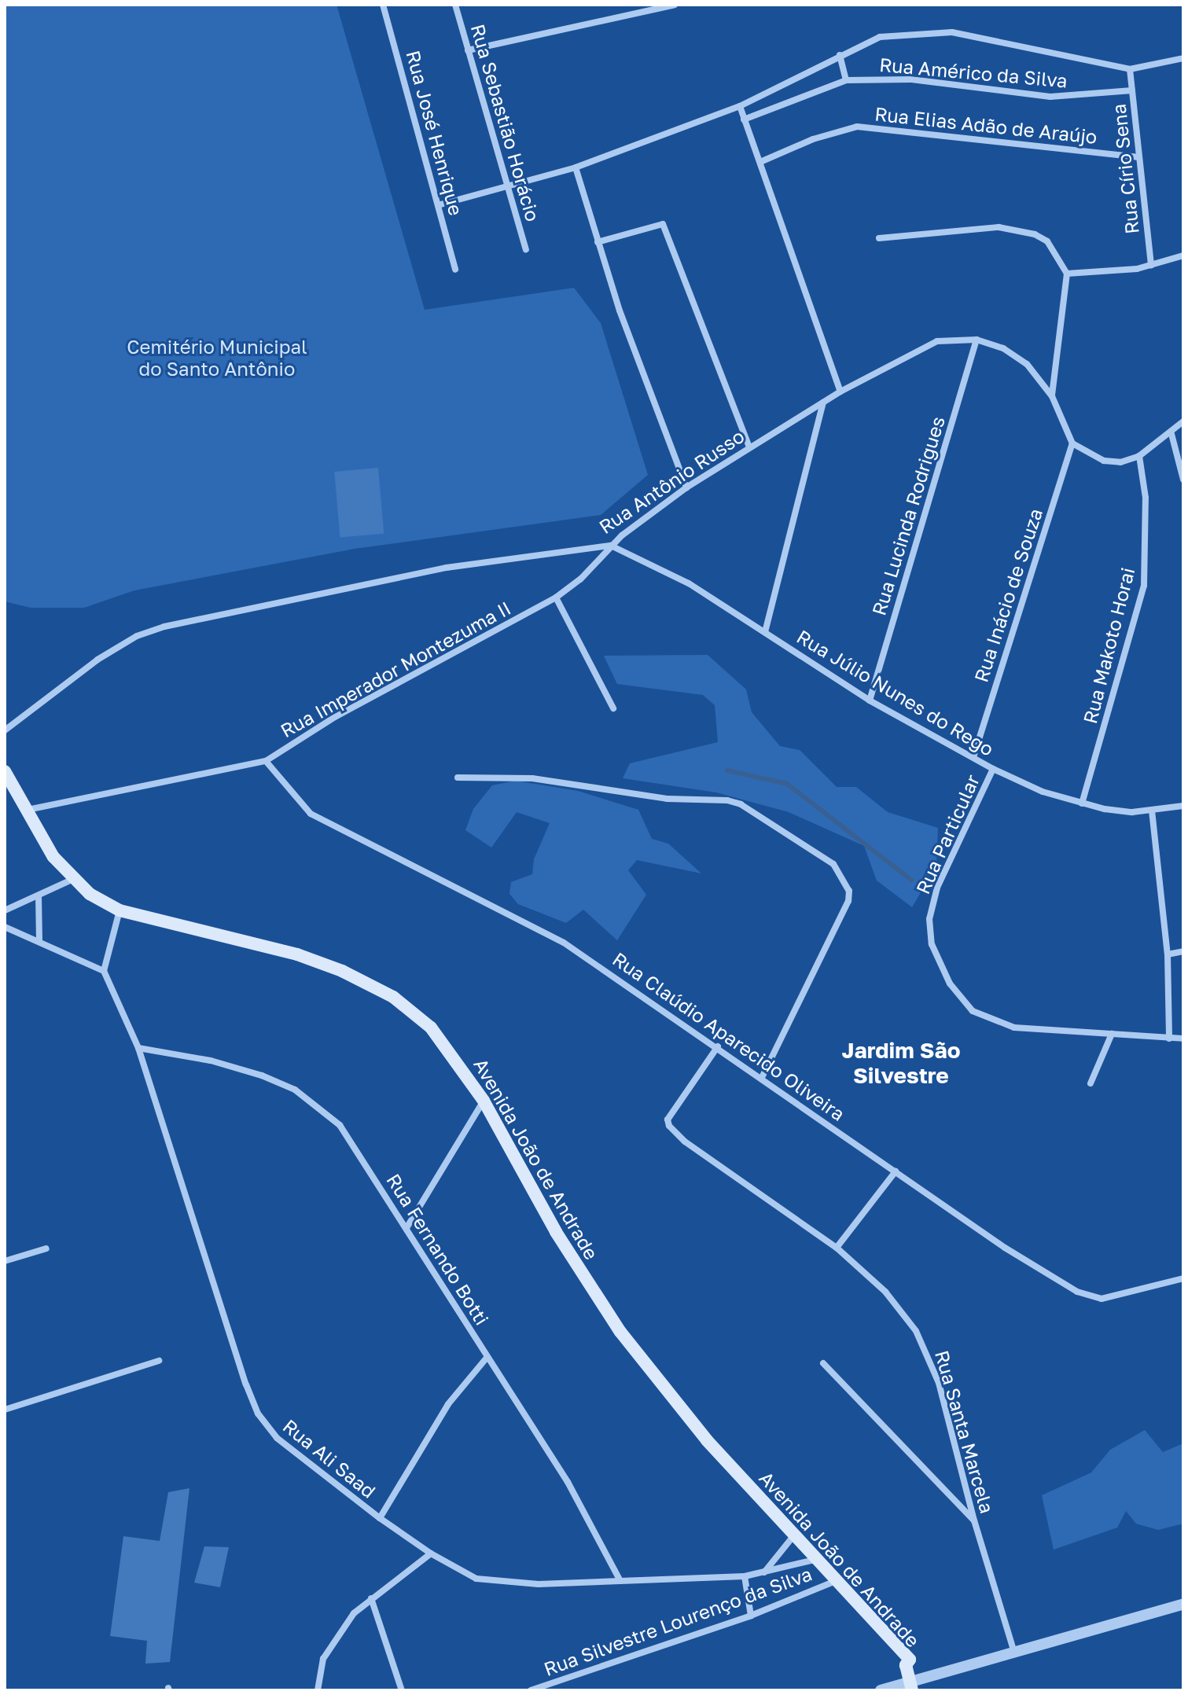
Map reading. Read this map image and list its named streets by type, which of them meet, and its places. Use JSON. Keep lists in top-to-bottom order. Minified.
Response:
{"streets":{"main road":["Avenida João de Andrade"],"street":["Rua Américo da Silva","Rua Sebastião Horácio","Rua Elias Adão de Araújo","Rua José Henrique","Rua Círio Sena","Rua Antônio Russo","Rua Lucinda Rodrigues","Rua Inácio de Souza","Rua Makoto Horai","Rua Imperador Montezuma II","Rua Júlio Nunes do Rego","Rua Particular","Rua Claúdio Aparecido Oliveira","Rua Fernando Botti","Rua Santa Marcela","Rua Ali Saad","Rua Silvestre Lourenço da Silva"]},"crossings":[["Rua Américo da Silva","Rua Círio Sena"],["Rua Elias Adão de Araújo","Rua Círio Sena"],["Rua Antônio Russo","Rua Lucinda Rodrigues"],["Rua Antônio Russo","Rua Inácio de Souza"],["Rua Antônio Russo","Rua Imperador Montezuma II"],["Rua Antônio Russo","Rua Júlio Nunes do Rego"],["Rua Lucinda Rodrigues","Rua Júlio Nunes do Rego"],["Rua Inácio de Souza","Rua Júlio Nunes do Rego"],["Rua Makoto Horai","Rua Júlio Nunes do Rego"],["Rua Imperador Montezuma II","Rua Júlio Nunes do Rego"],["Rua Imperador Montezuma II","Rua Claúdio Aparecido Oliveira"],["Rua Imperador Montezuma II","Avenida João de Andrade"],["Rua Júlio Nunes do Rego","Rua Particular"],["Rua Claúdio Aparecido Oliveira","Rua Santa Marcela"],["Avenida João de Andrade","Rua Ali Saad"],["Avenida João de Andrade","Rua Silvestre Lourenço da Silva"],["Rua Fernando Botti","Rua Ali Saad"]],"districts":["Jardim São Silvestre"],"parks":["Cemitério Municipal do Santo Antônio"]}
